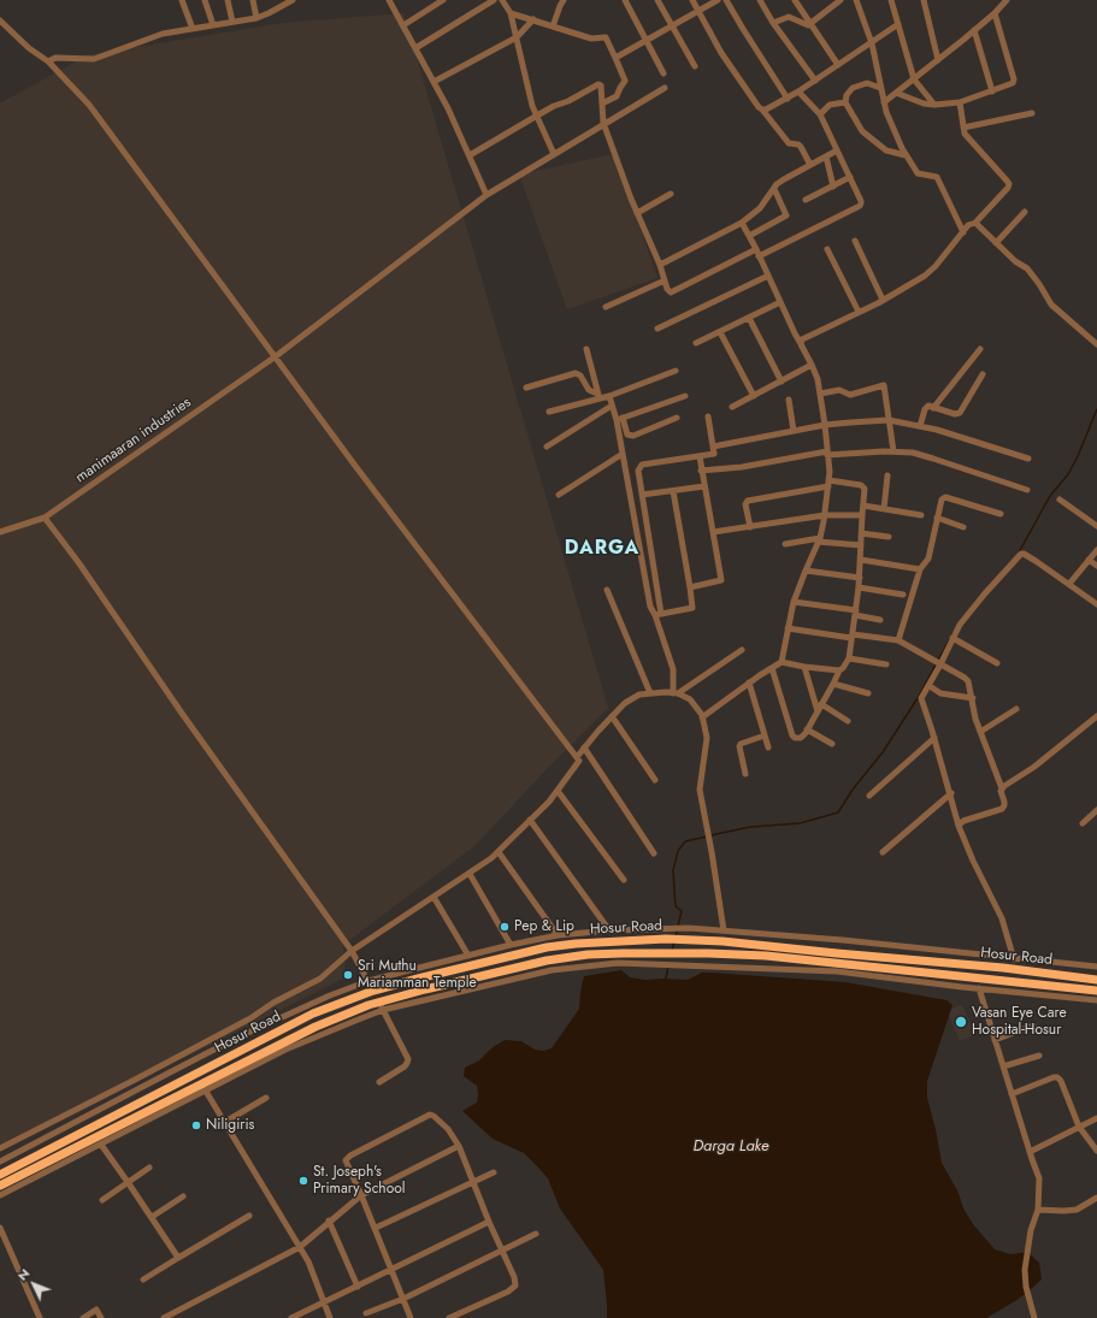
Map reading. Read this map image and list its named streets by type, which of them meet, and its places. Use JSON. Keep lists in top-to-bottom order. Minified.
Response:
{"streets":{"highway":["Hosur Road"],"street":["manimaaran industries"]},"districts":["DARGA"],"water":["Darga Lake"],"places":["Pep & Lip","Sri Muthu Mariamman Temple","Vasan Eye Care Hospital-Hosur","Niligiris","St. Joseph's Primary School"],"north":"top left"}
